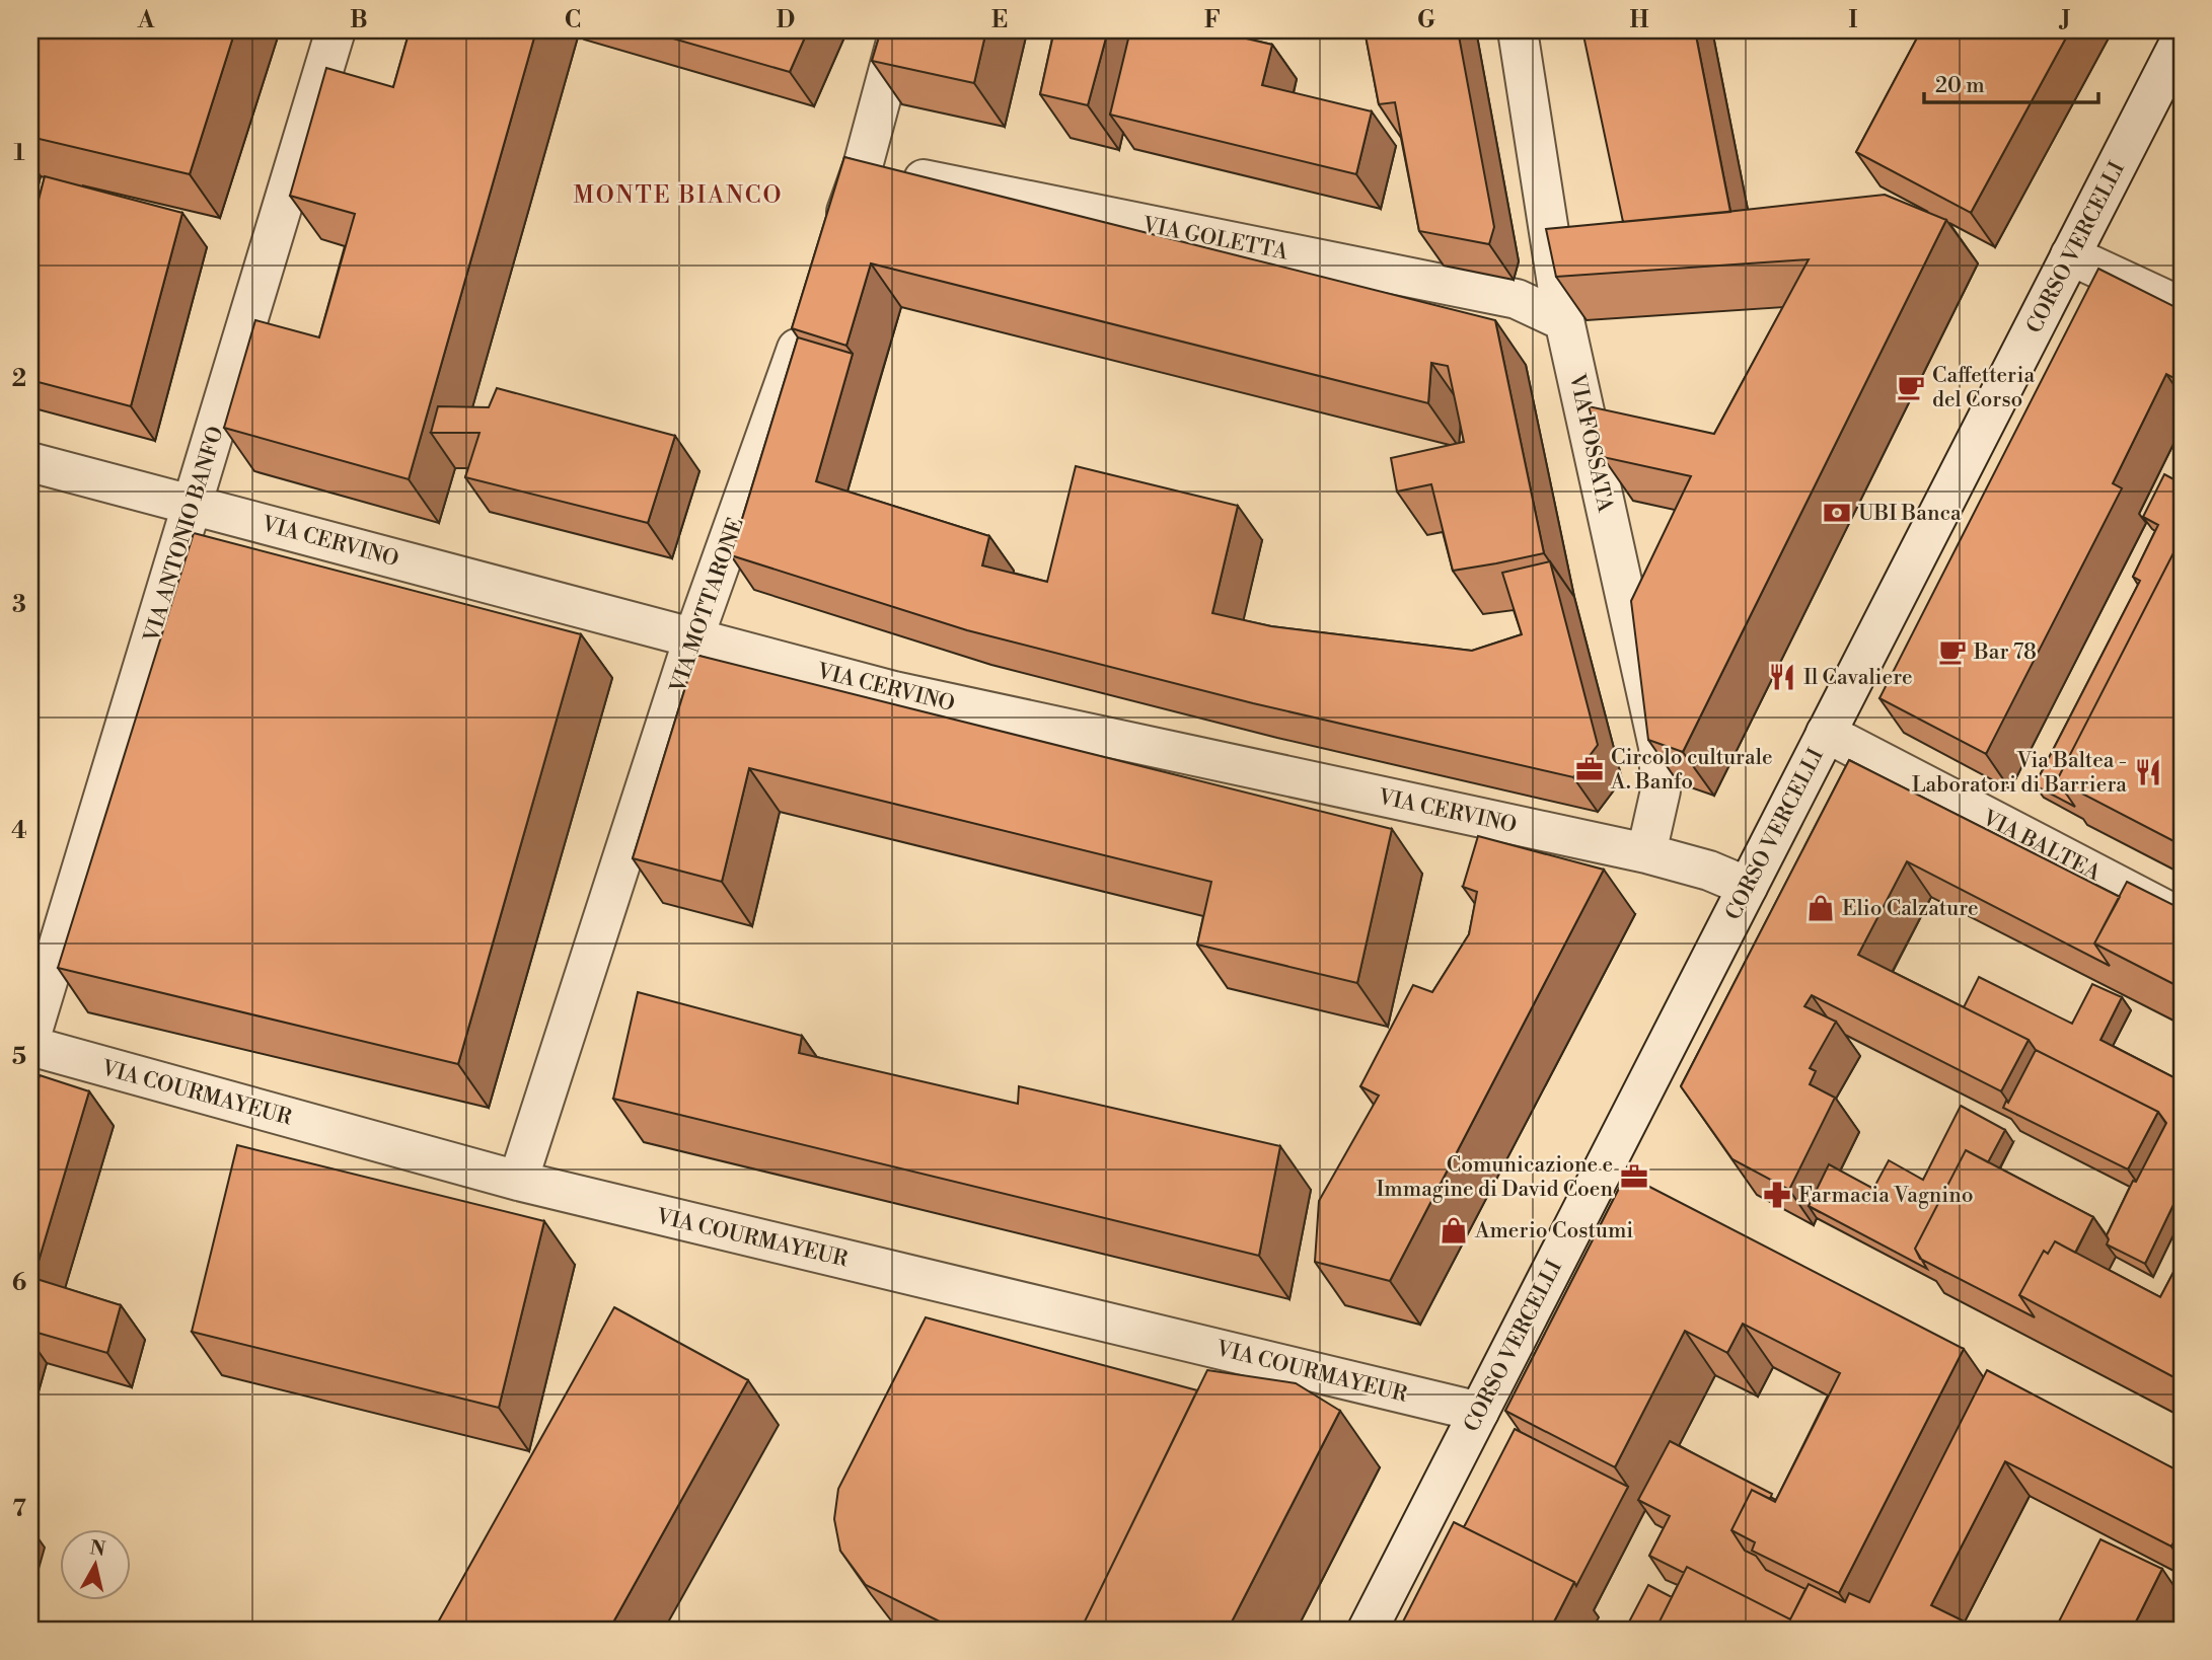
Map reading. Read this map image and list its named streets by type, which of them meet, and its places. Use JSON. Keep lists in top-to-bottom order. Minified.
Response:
{"streets":{"street":["VIA GOLETTA","CORSO VERCELLI","VIA FOSSATA","VIA ANTONIO BANFO","VIA CERVINO","VIA MOTTARONE","VIA BALTEA","VIA COURMAYEUR"]},"crossings":[["VIA GOLETTA","VIA FOSSATA"],["CORSO VERCELLI","VIA CERVINO"],["CORSO VERCELLI","VIA BALTEA"],["CORSO VERCELLI","VIA COURMAYEUR"],["VIA FOSSATA","VIA CERVINO"],["VIA ANTONIO BANFO","VIA CERVINO"],["VIA CERVINO","VIA MOTTARONE"],["VIA MOTTARONE","VIA COURMAYEUR"]],"districts":["MONTE BIANCO"],"places":{"cafe":["Caffetteria del Corso","Bar 78"],"bank":["UBI Banca"],"restaurant":["Il Cavaliere","Via Baltea - Laboratori di Barriera"],"office":["Circolo culturale A. Banfo","Comunicazione e Immagine di David Coen"],"shop":["Elio Calzature","Amerio Costumi"],"pharmacy":["Farmacia Vagnino"]},"scale_bar":"20 m","north":"top","grid":{"columns":["A","B","C","D","E","F","G","H","I","J"],"rows":["1","2","3","4","5","6","7"]}}
